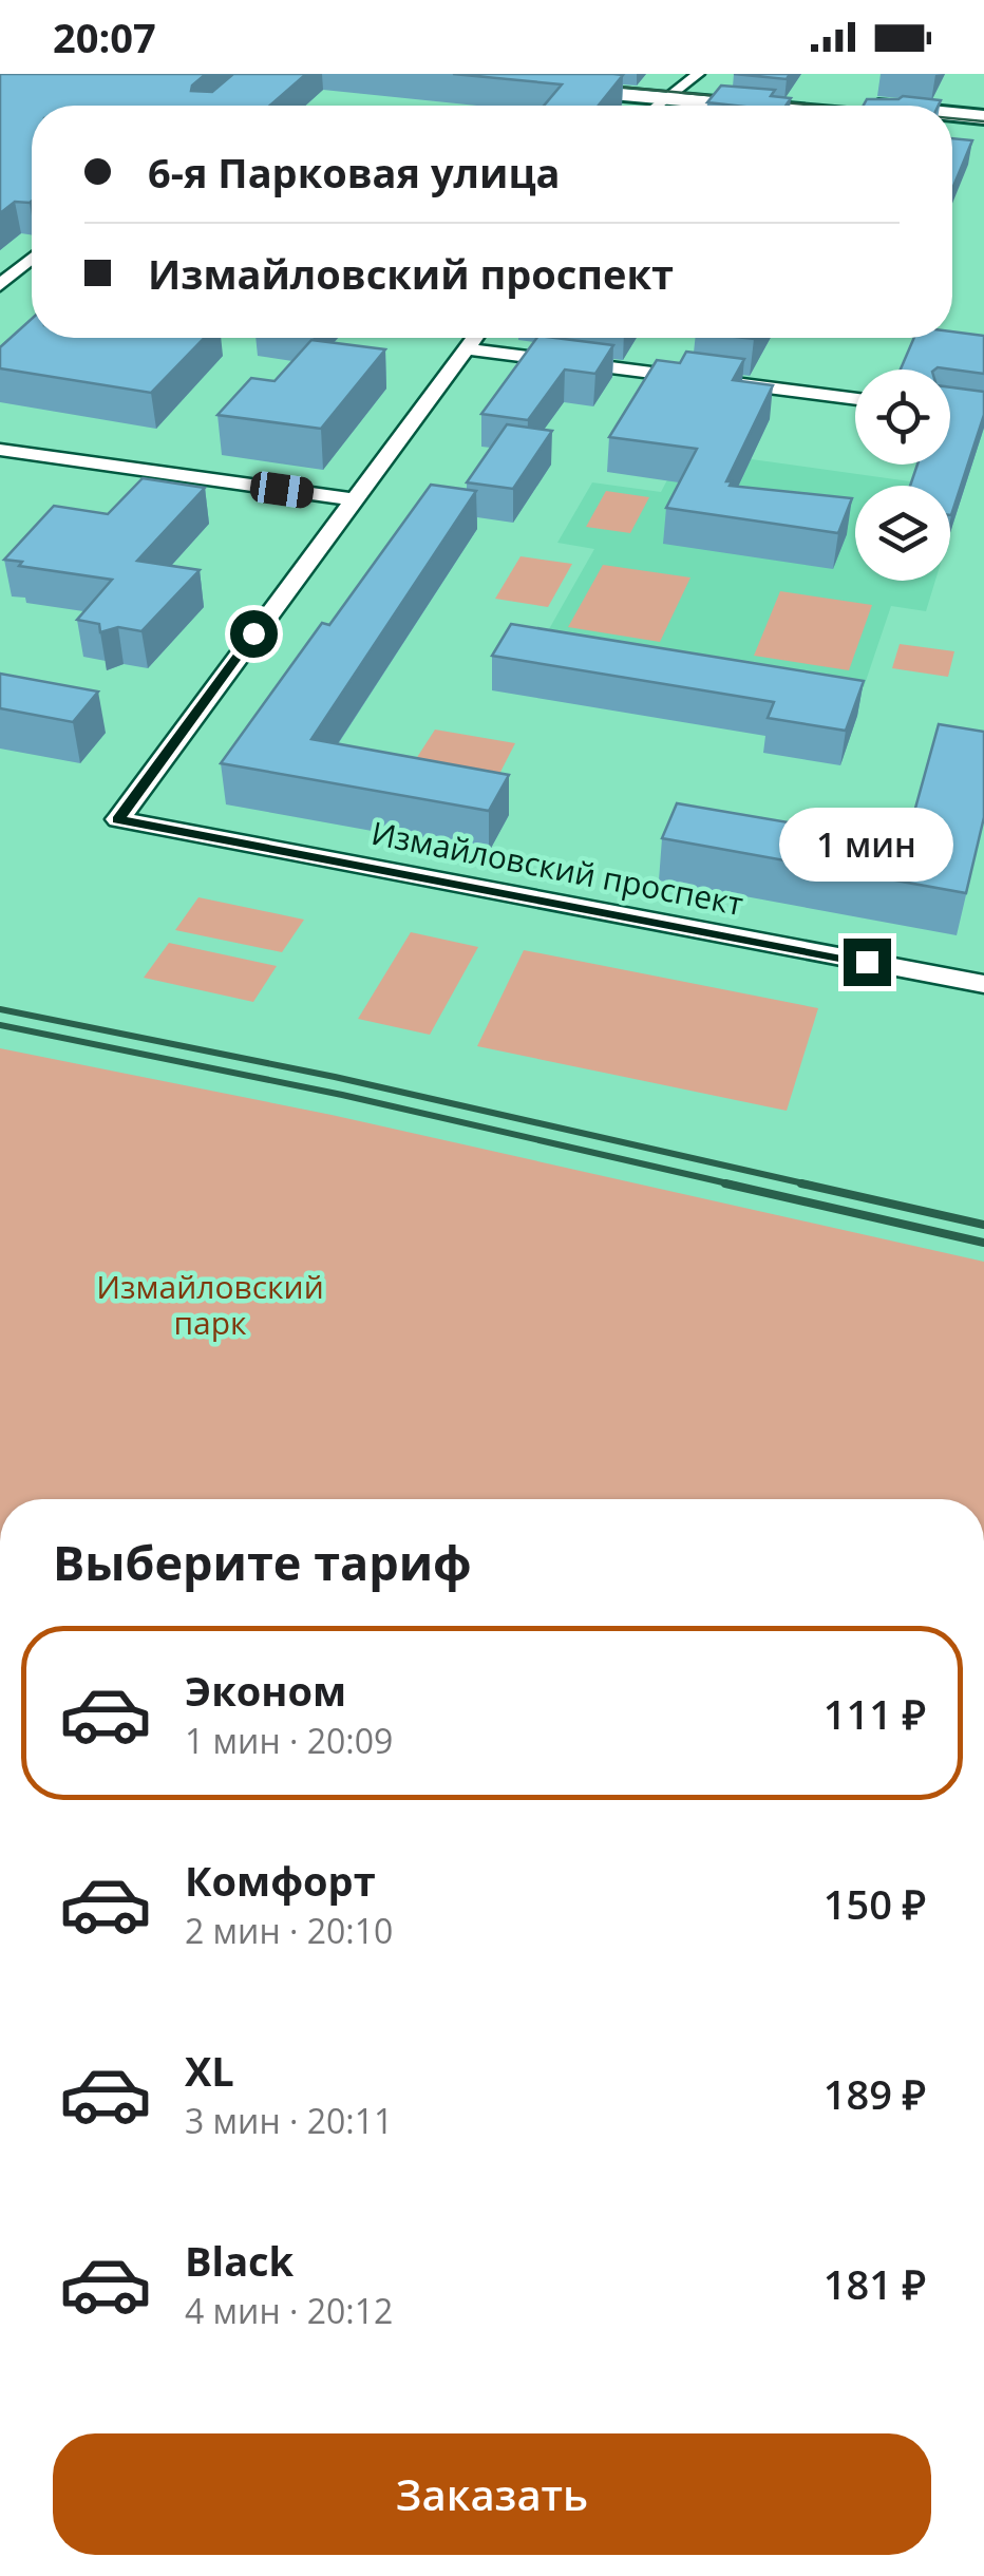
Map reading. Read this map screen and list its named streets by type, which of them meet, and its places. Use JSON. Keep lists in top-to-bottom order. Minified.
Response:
{"streets":{"street":["Измайловский проспект"]},"parks":["Измайловский парк"],"page":{"status":"20:07","banner":["6-я Парковая улица","Измайловский проспект"],"bubble":"1 мин","heading":"Выберите тариф","list":[{"name":"Эконом","note":"1 мин · 20:09","value":"111 ₽"},{"name":"Комфорт","note":"2 мин · 20:10","value":"150 ₽"},{"name":"XL","note":"3 мин · 20:11","value":"189 ₽"},{"name":"Black","note":"4 мин · 20:12","value":"181 ₽"}],"buttons":"Заказать"}}
